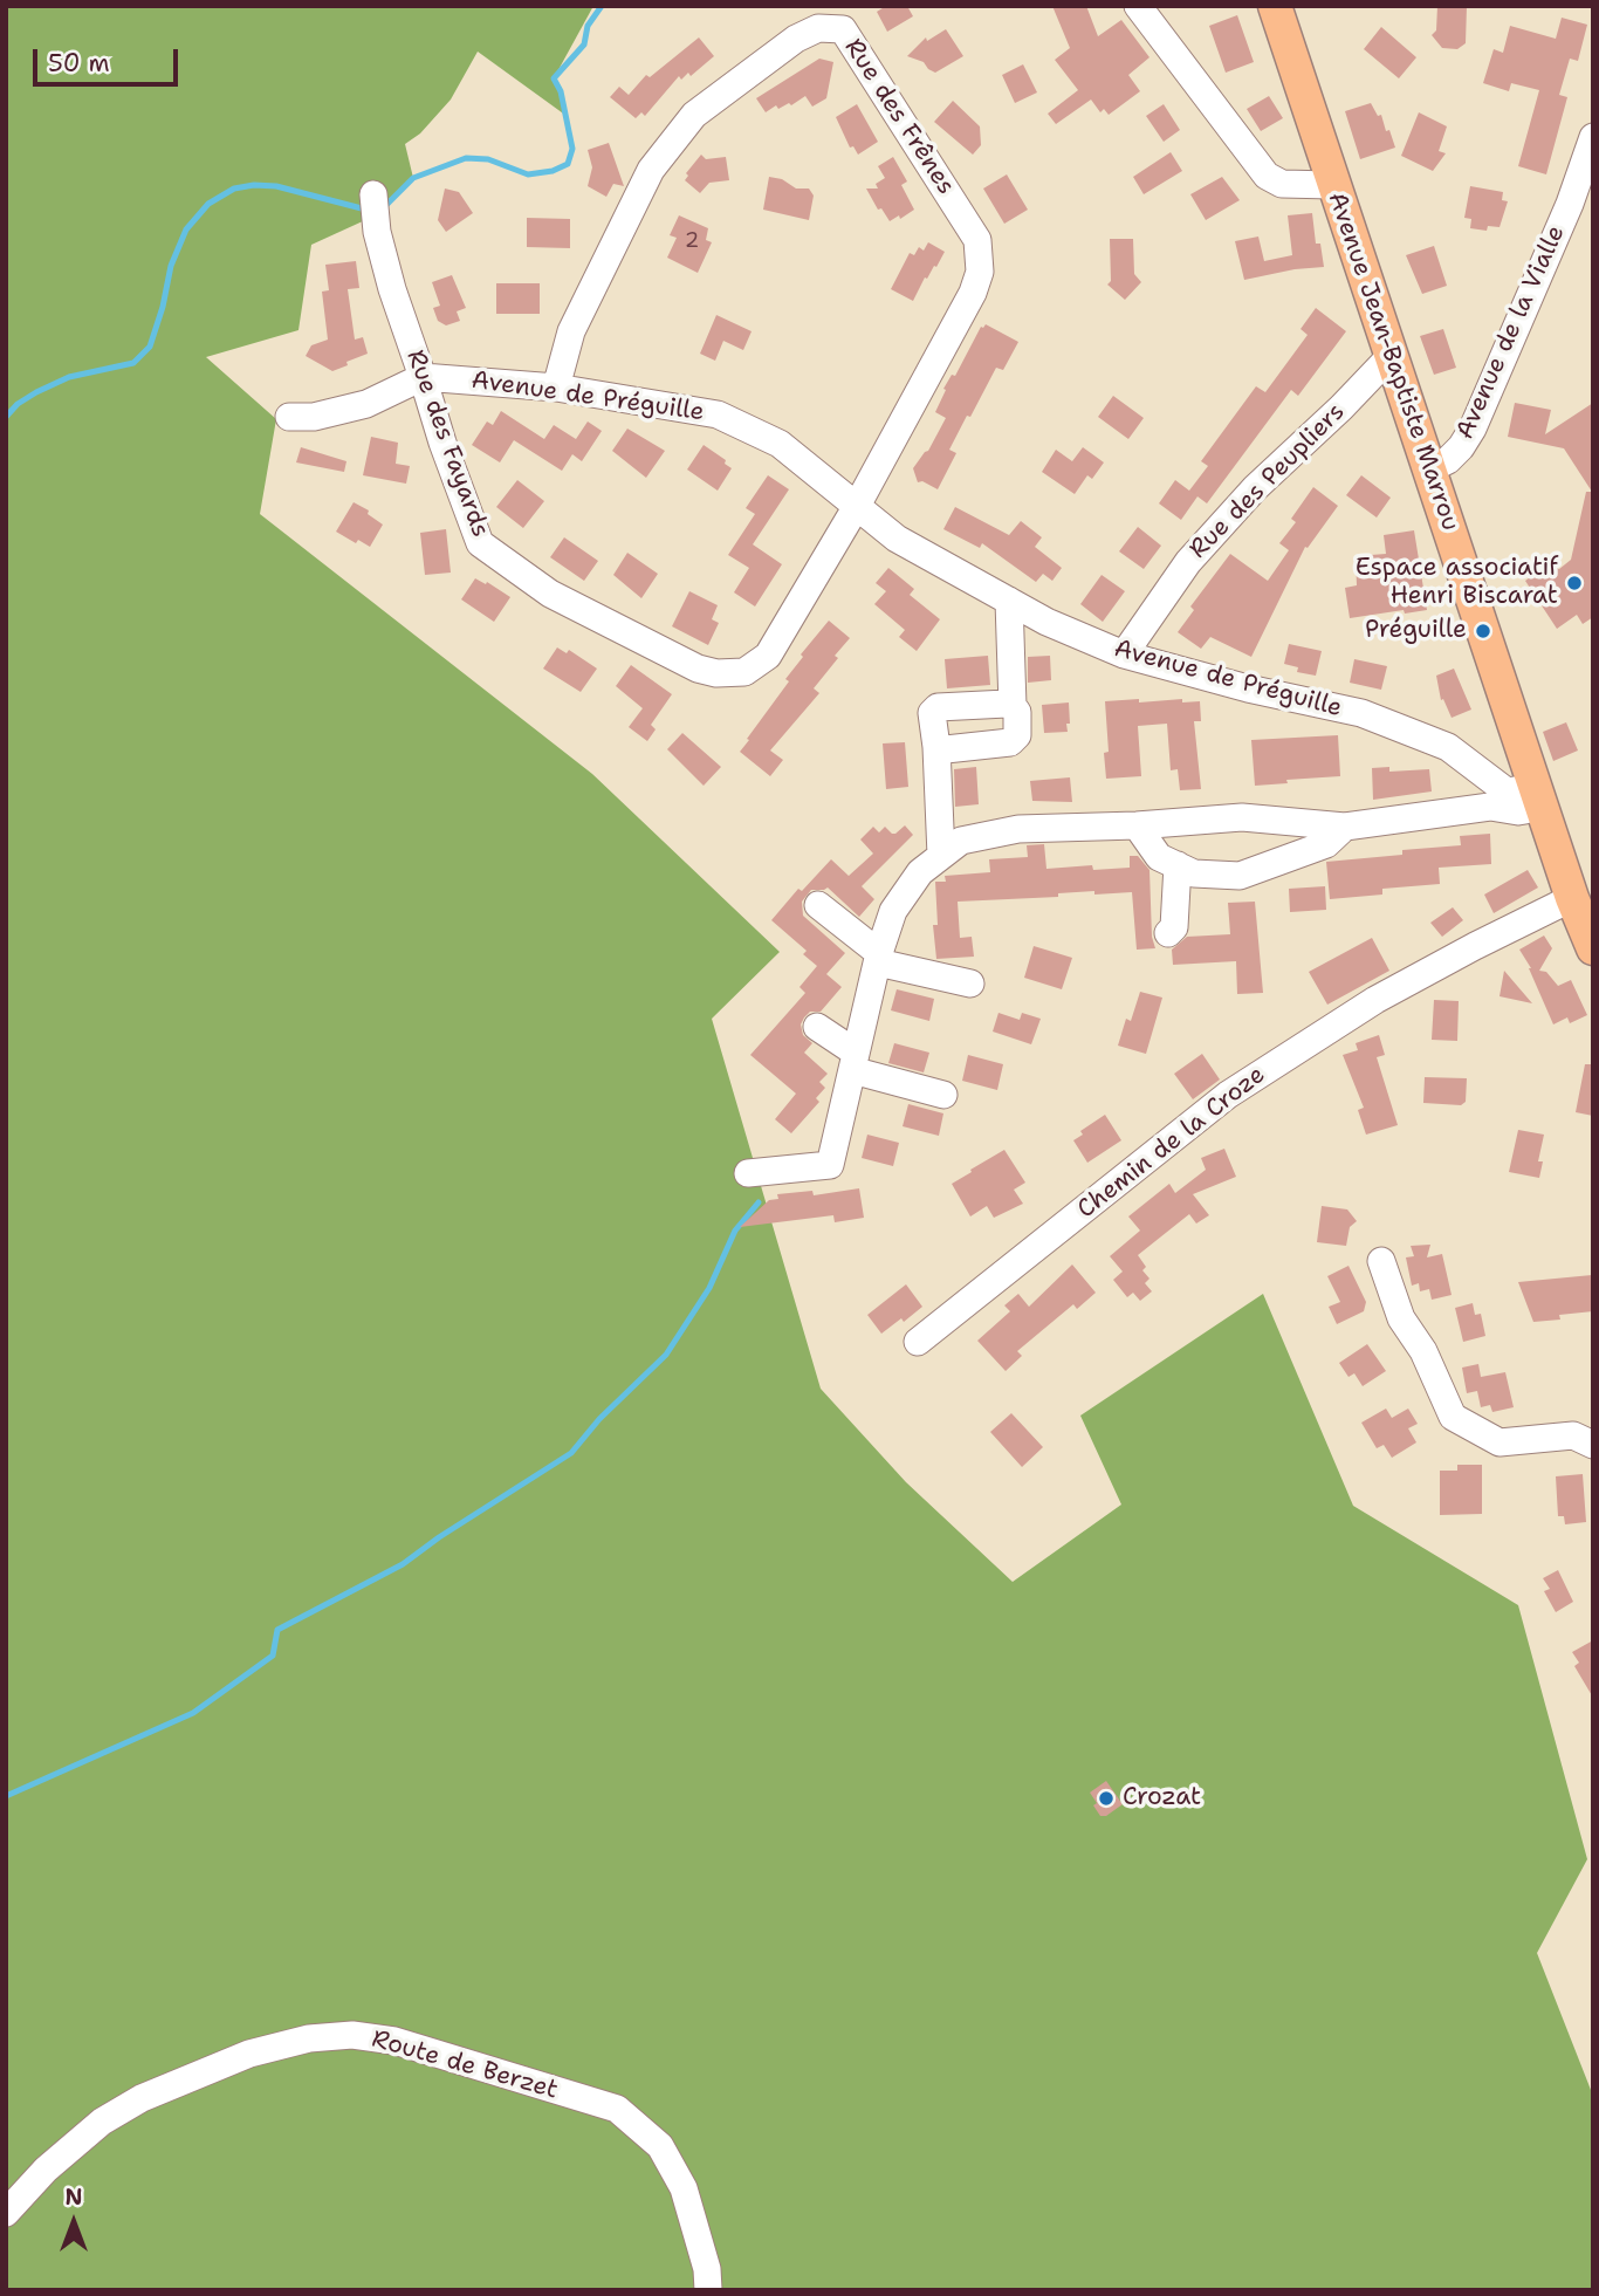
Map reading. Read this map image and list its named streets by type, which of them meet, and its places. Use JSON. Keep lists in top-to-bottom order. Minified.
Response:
{"streets":{"main road":["Avenue Jean-Baptiste Marrou"],"street":["Rue des Frênes","Avenue de la Vialle","Avenue de Préguille","Rue des Fayards","Rue des Peupliers","Chemin de la Croze","Route de Berzet"]},"crossings":[["Rue des Frênes","Avenue de Préguille"],["Rue des Frênes","Rue des Fayards"],["Avenue de la Vialle","Avenue Jean-Baptiste Marrou"],["Avenue Jean-Baptiste Marrou","Avenue de Préguille"],["Avenue Jean-Baptiste Marrou","Rue des Peupliers"],["Avenue Jean-Baptiste Marrou","Chemin de la Croze"],["Avenue de Préguille","Rue des Fayards"],["Avenue de Préguille","Rue des Peupliers"]],"places":["Espace associatif Henri Biscarat","Préguille","Crozat"],"house_numbers":["2"],"scale_bar":"50 m","north":"top"}
